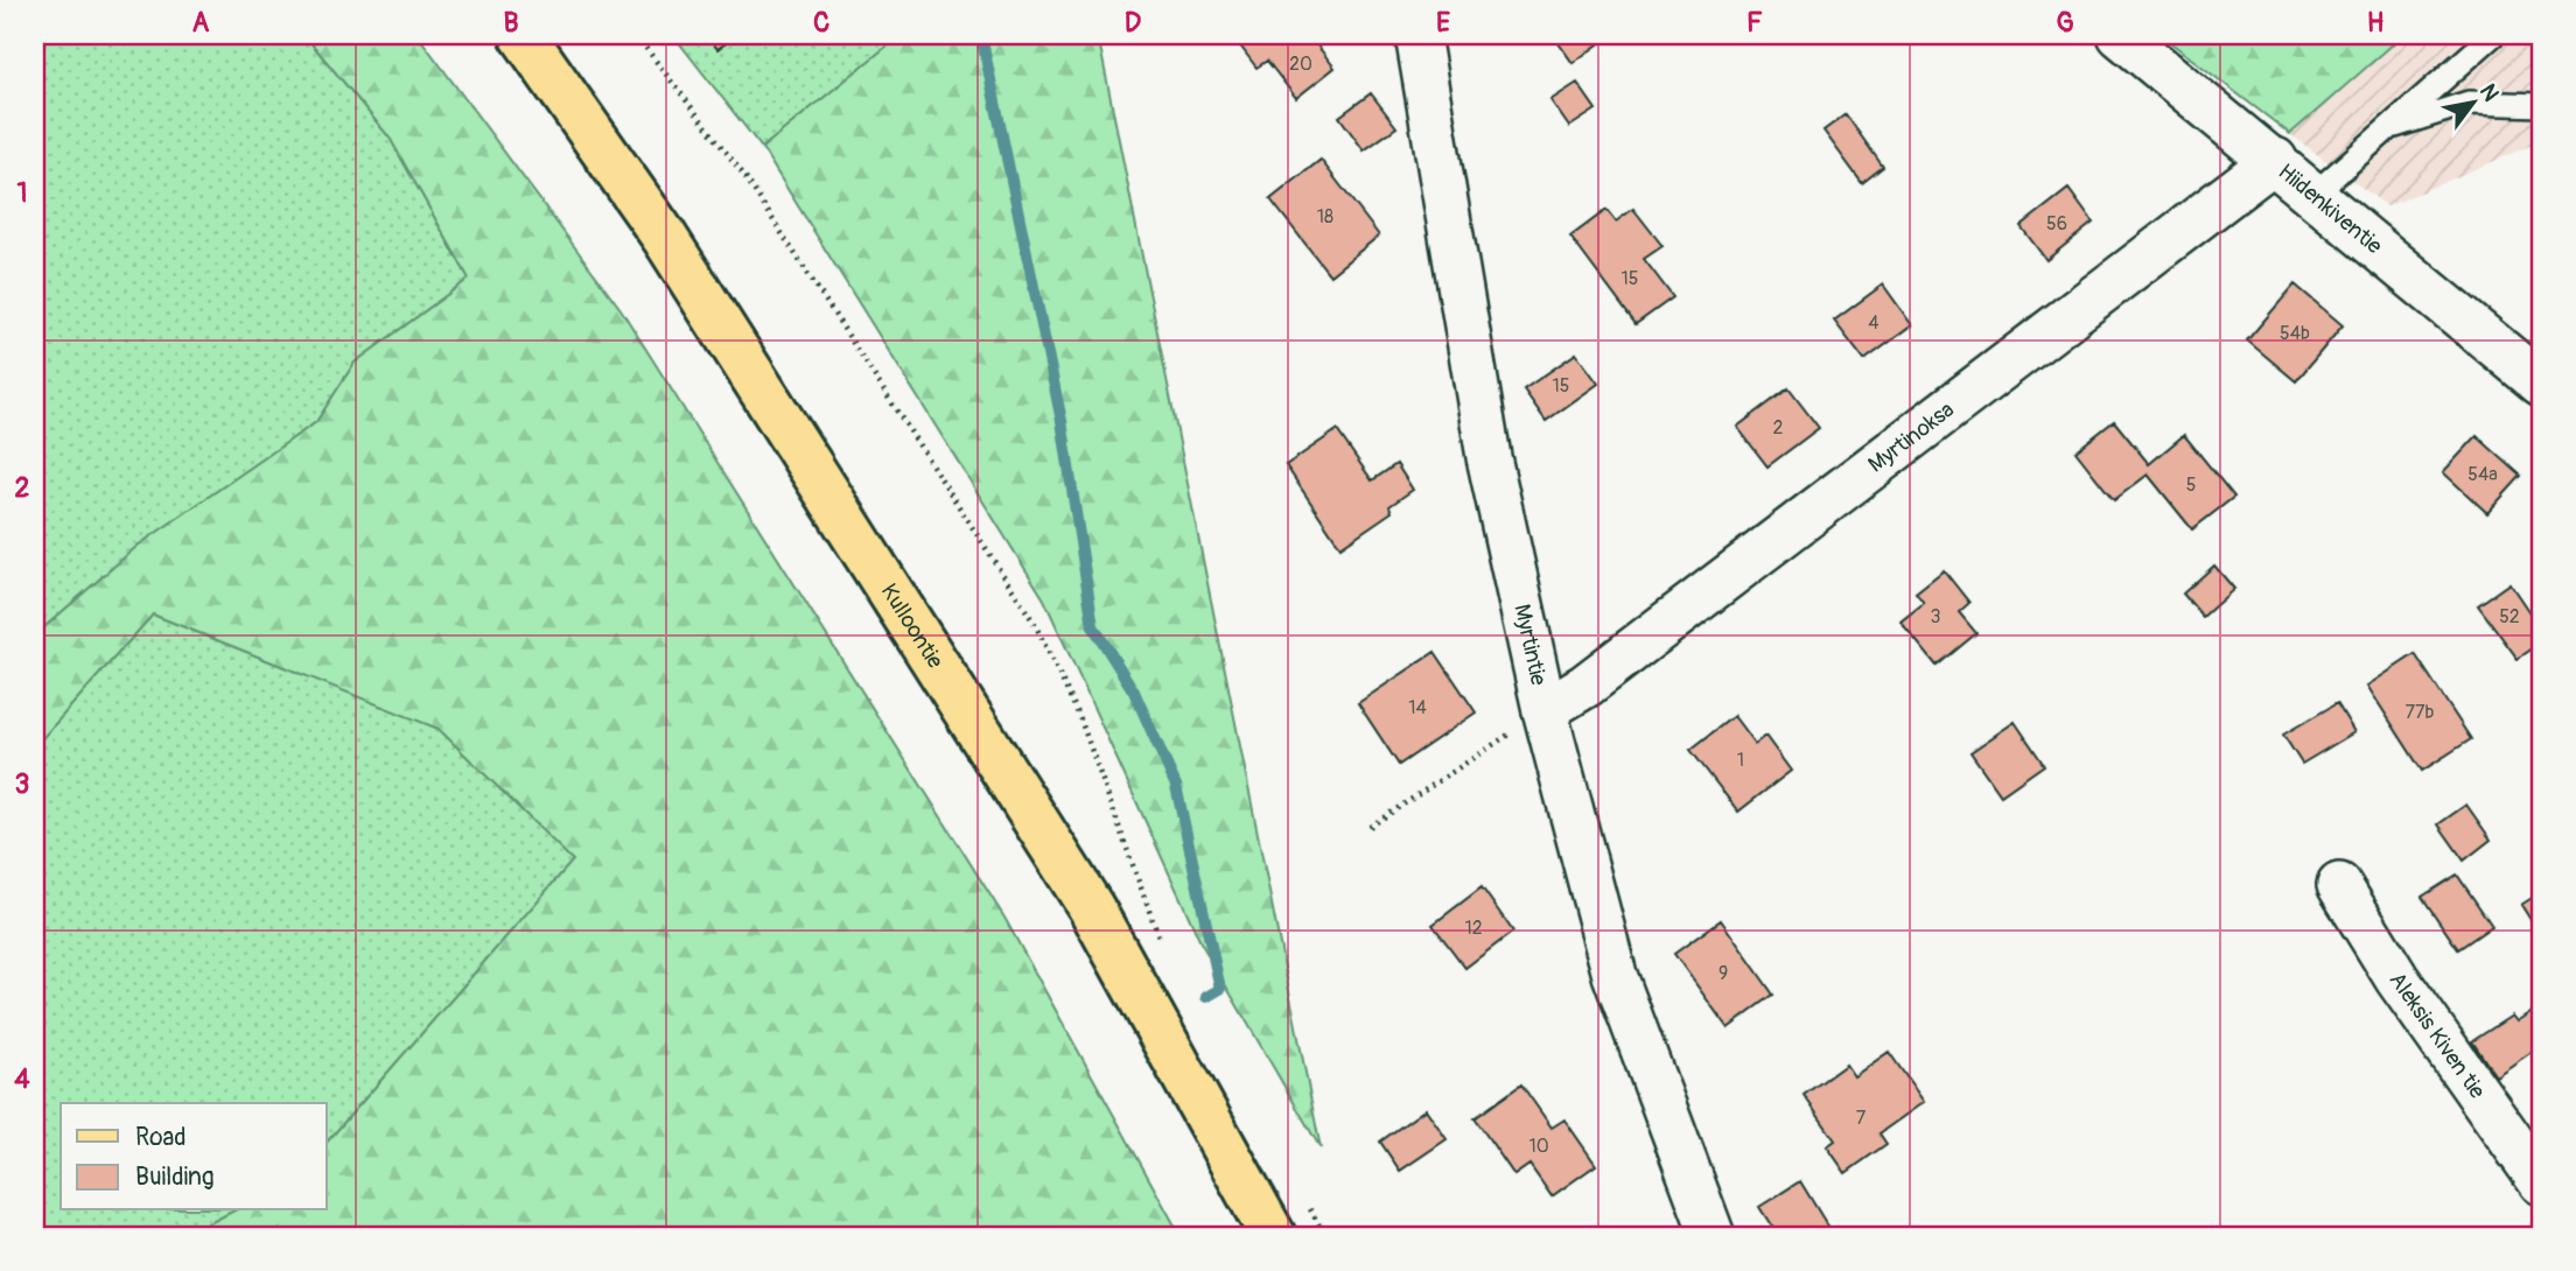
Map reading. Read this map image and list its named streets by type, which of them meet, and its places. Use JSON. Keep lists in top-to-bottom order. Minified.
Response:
{"streets":{"main road":["Kulloontie"],"street":["Hiidenkiventie","Myrtinoksa","Myrtintie","Aleksis Kiven tie"]},"crossings":[["Hiidenkiventie","Myrtinoksa"],["Myrtinoksa","Myrtintie"]],"house_numbers":["20","18","56","15","4","54b","15","2","54a","5","3","52","14","77b","1","12","9","7","10"],"legend":["Road","Building"],"north":"top right","grid":{"columns":["A","B","C","D","E","F","G","H"],"rows":["1","2","3","4"]}}
